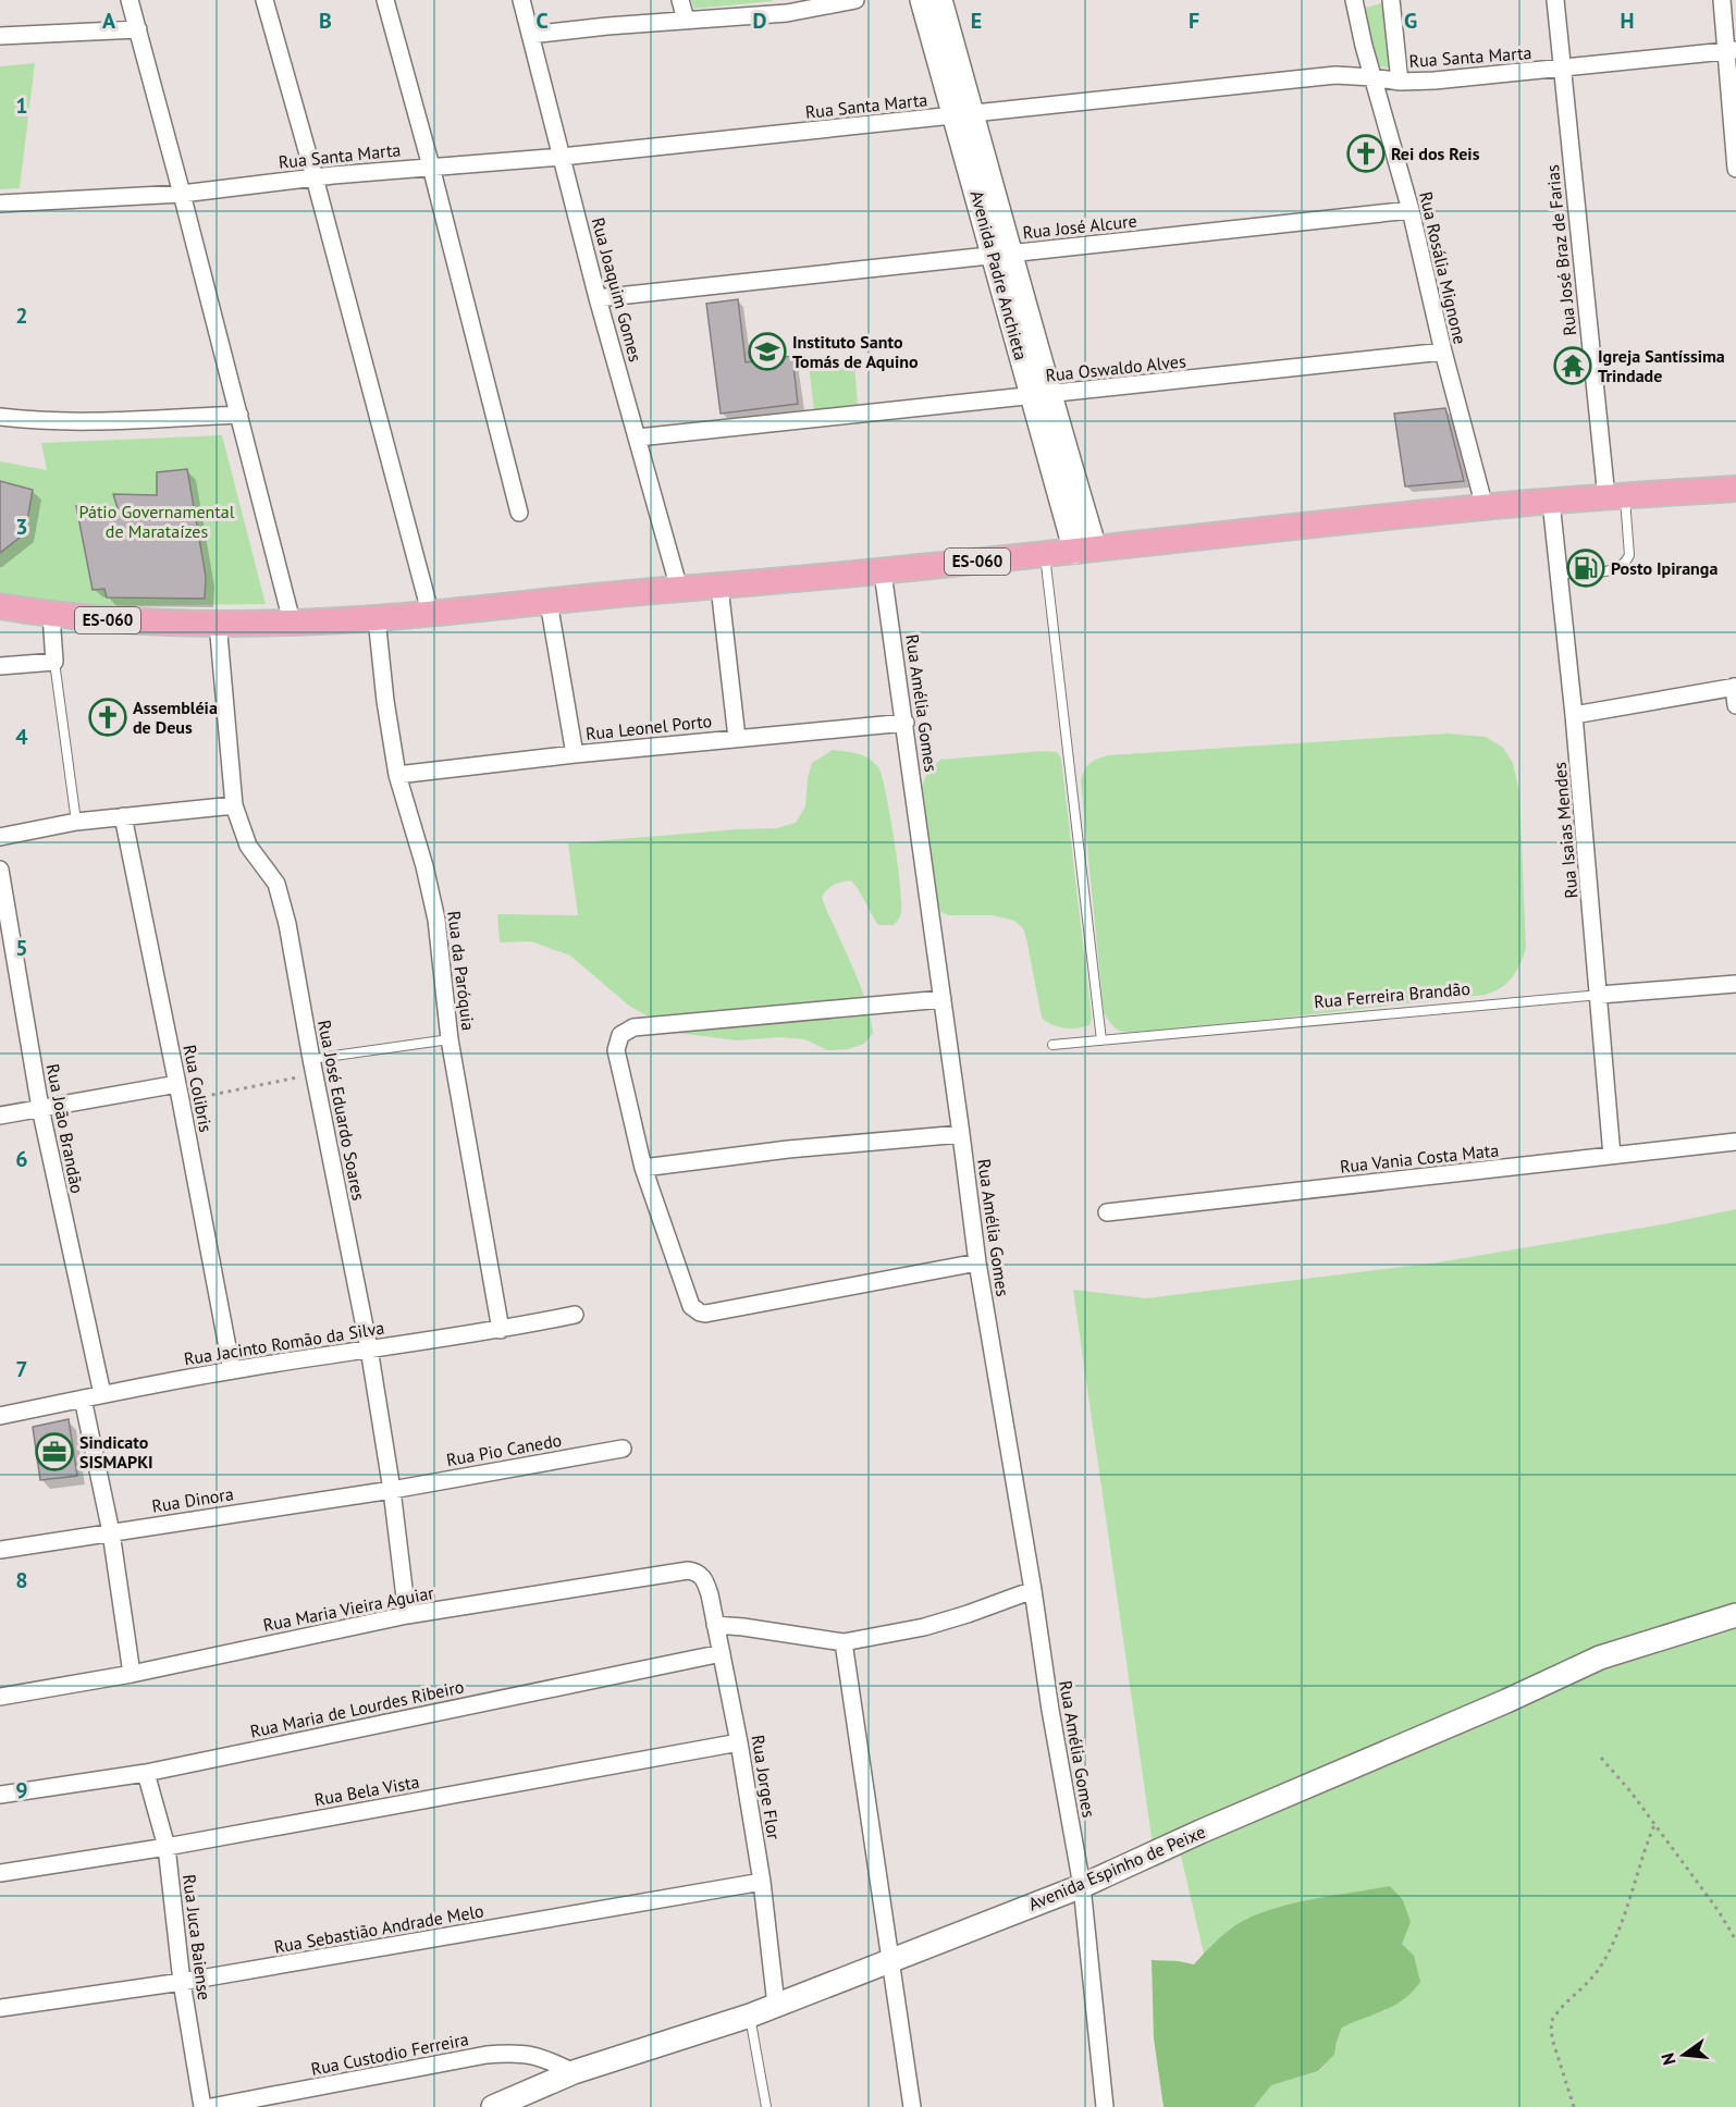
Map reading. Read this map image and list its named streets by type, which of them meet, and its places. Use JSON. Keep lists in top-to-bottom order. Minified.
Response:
{"streets":{"main road":["ES-060"],"street":["Rua Santa Marta","Rua José Alcure","Rua José Braz de Farias","Rua Rosália Mignone","Avenida Padre Anchieta","Rua Joaquim Gomes","Rua Oswaldo Alves","Rua Amélia Gomes","Rua Leonel Porto","Rua Isaias Mendes","Rua da Paróquia","Rua Ferreira Brandão","Rua Colibris","Rua José Eduardo Soares","Rua João Brandão","Rua Vania Costa Mata","Rua Jacinto Romão da Silva","Rua Pio Canedo","Rua Dinora","Rua Maria Vieira Aguiar","Rua Maria de Lourdes Ribeiro","Rua Jorge Flor","Rua Bela Vista","Avenida Espinho de Peixe","Rua Sebastião Andrade Melo","Rua Juca Baiense","Rua Custodio Ferreira"]},"crossings":[["Rua Santa Marta","Rua José Braz de Farias"],["Rua Santa Marta","Rua Rosália Mignone"],["Rua Santa Marta","Avenida Padre Anchieta"],["Rua Santa Marta","Rua Joaquim Gomes"],["Rua José Alcure","Rua Rosália Mignone"],["Rua José Alcure","Avenida Padre Anchieta"],["Rua José Alcure","Rua Joaquim Gomes"],["Rua José Braz de Farias","ES-060"],["Rua Rosália Mignone","Rua Oswaldo Alves"],["Rua Rosália Mignone","ES-060"],["Avenida Padre Anchieta","Rua Oswaldo Alves"],["Avenida Padre Anchieta","ES-060"],["Rua Joaquim Gomes","Rua Oswaldo Alves"],["Rua Joaquim Gomes","ES-060"],["ES-060","Rua Amélia Gomes"],["ES-060","Rua Isaias Mendes"],["ES-060","Rua da Paróquia"],["ES-060","Rua José Eduardo Soares"],["Rua Amélia Gomes","Rua Leonel Porto"],["Rua Amélia Gomes","Avenida Espinho de Peixe"],["Rua Leonel Porto","Rua da Paróquia"],["Rua Isaias Mendes","Rua Ferreira Brandão"],["Rua Isaias Mendes","Rua Vania Costa Mata"],["Rua da Paróquia","Rua Jacinto Romão da Silva"],["Rua Colibris","Rua Jacinto Romão da Silva"],["Rua José Eduardo Soares","Rua Jacinto Romão da Silva"],["Rua José Eduardo Soares","Rua Pio Canedo"],["Rua José Eduardo Soares","Rua Dinora"],["Rua José Eduardo Soares","Rua Maria Vieira Aguiar"],["Rua João Brandão","Rua Jacinto Romão da Silva"],["Rua Pio Canedo","Rua Dinora"],["Rua Maria Vieira Aguiar","Rua Jorge Flor"],["Rua Maria de Lourdes Ribeiro","Rua Jorge Flor"],["Rua Maria de Lourdes Ribeiro","Rua Juca Baiense"],["Rua Jorge Flor","Rua Bela Vista"],["Rua Jorge Flor","Avenida Espinho de Peixe"],["Rua Jorge Flor","Rua Sebastião Andrade Melo"],["Rua Bela Vista","Rua Juca Baiense"],["Avenida Espinho de Peixe","Rua Custodio Ferreira"],["Rua Sebastião Andrade Melo","Rua Juca Baiense"]],"parks":["Pátio Governamental de Marataízes"],"places":{"church":["Rei dos Reis","Assembléia de Deus"],"school or university":["Instituto Santo Tomás de Aquino"],"temple":["Igreja Santíssima Trindade"],"fuel station":["Posto Ipiranga"],"office":["Sindicato SISMAPKI"]},"north":"left","grid":{"columns":["A","B","C","D","E","F","G","H"],"rows":["1","2","3","4","5","6","7","8","9"]}}
